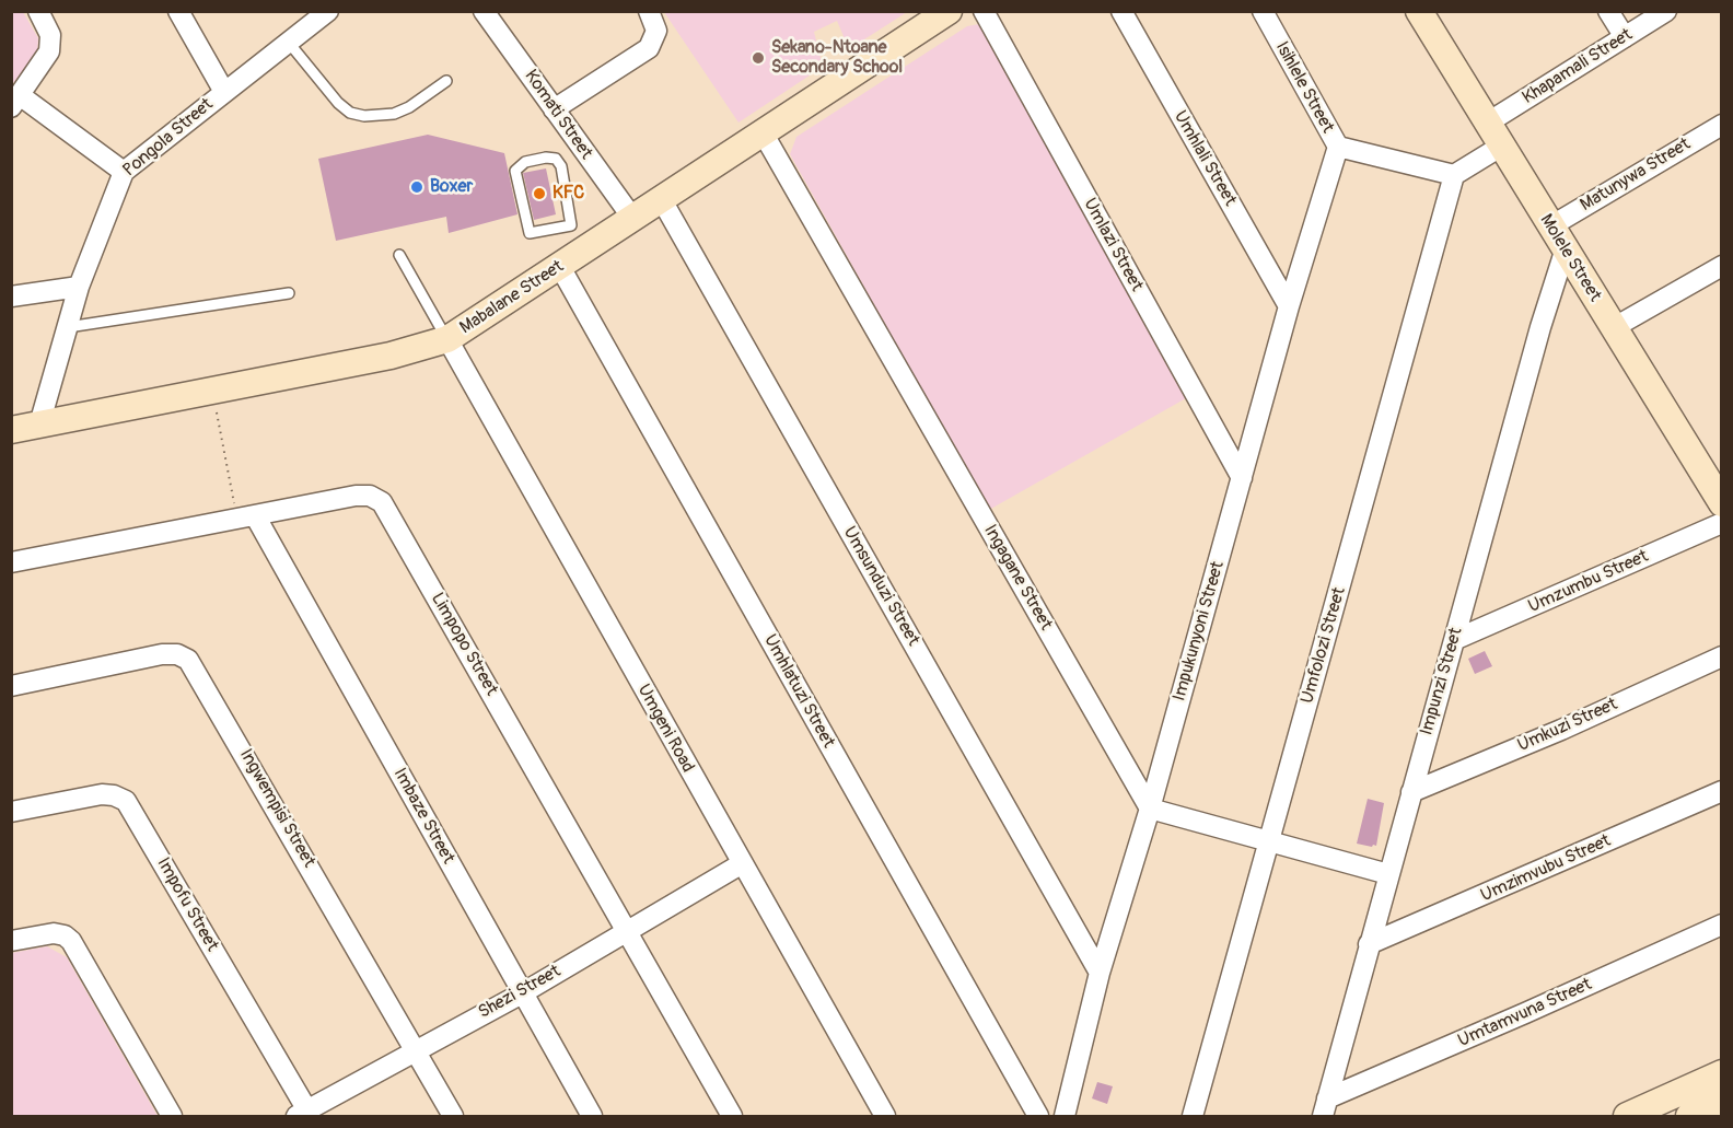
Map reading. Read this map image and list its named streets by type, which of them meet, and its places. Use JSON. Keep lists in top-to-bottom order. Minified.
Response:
{"streets":{"street":["Khapamali Street","Isihlele Street","Komati Street","Pongola Street","Umhlali Street","Matunywa Street","Umlazi Street","Molele Street","Mabalane Street","Ingagane Street","Umzumbu Street","Umsunduzi Street","Impukunyoni Street","Limpopo Street","Umfolozi Street","Impunzi Street","Umhlatuzi Street","Umkuzi Street","Umgeni Road","Ingwempisi Street","Imbaze Street","Umzimvubu Street","Impofu Street","Shezi Street","Umtamvuna Street"]},"crossings":[["Khapamali Street","Molele Street"],["Isihlele Street","Impukunyoni Street"],["Isihlele Street","Umfolozi Street"],["Komati Street","Mabalane Street"],["Pongola Street","Mabalane Street"],["Umhlali Street","Impukunyoni Street"],["Matunywa Street","Molele Street"],["Umlazi Street","Impukunyoni Street"],["Molele Street","Impunzi Street"],["Mabalane Street","Ingagane Street"],["Mabalane Street","Umsunduzi Street"],["Mabalane Street","Umhlatuzi Street"],["Mabalane Street","Umgeni Road"],["Ingagane Street","Impukunyoni Street"],["Umzumbu Street","Impunzi Street"],["Umsunduzi Street","Impukunyoni Street"],["Limpopo Street","Imbaze Street"],["Limpopo Street","Shezi Street"],["Impunzi Street","Umkuzi Street"],["Impunzi Street","Umzimvubu Street"],["Impunzi Street","Umtamvuna Street"],["Umgeni Road","Shezi Street"],["Ingwempisi Street","Shezi Street"],["Imbaze Street","Shezi Street"],["Impofu Street","Shezi Street"]],"places":["Sekano-Ntoane Secondary School","Boxer","KFC"]}
